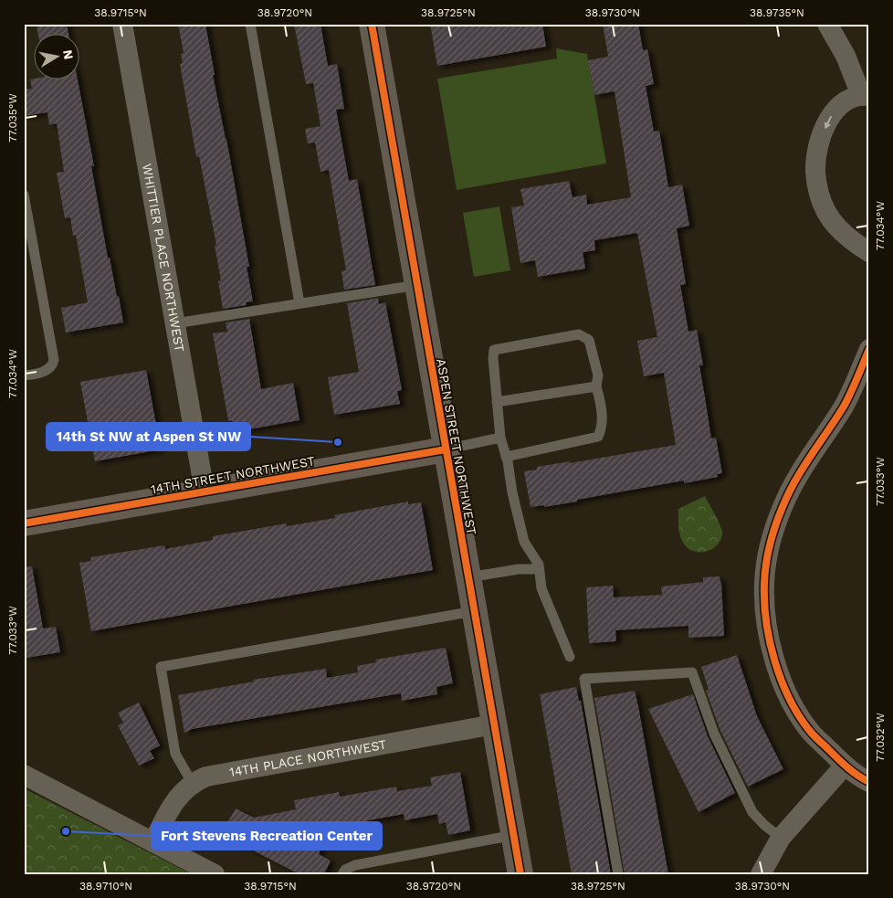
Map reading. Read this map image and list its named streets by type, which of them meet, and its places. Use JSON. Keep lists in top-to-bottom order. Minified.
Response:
{"streets":{"street":["WHITTIER PLACE NORTHWEST","ASPEN STREET NORTHWEST","14TH STREET NORTHWEST","14TH PLACE NORTHWEST"]},"crossings":[["WHITTIER PLACE NORTHWEST","14TH STREET NORTHWEST"],["ASPEN STREET NORTHWEST","14TH STREET NORTHWEST"],["ASPEN STREET NORTHWEST","14TH PLACE NORTHWEST"]],"places":["14th St NW at Aspen St NW","Fort Stevens Recreation Center"],"north":"right","coordinates":["38.9715°N","38.9720°N","38.9725°N","38.9730°N","38.9735°N","77.035°W","77.034°W","77.033°W","77.032°W","38.9710°N"]}
